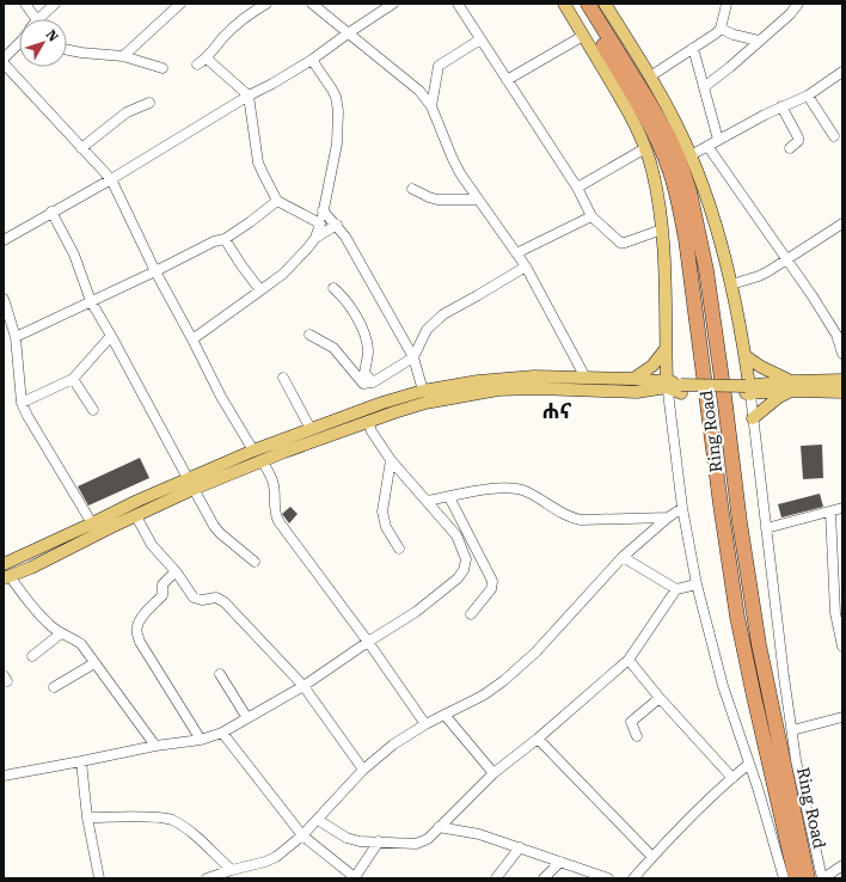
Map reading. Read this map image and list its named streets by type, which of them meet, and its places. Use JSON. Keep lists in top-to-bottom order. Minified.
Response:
{"streets":{"highway":["Ring Road"]},"districts":["ሐና"],"north":"top right"}
